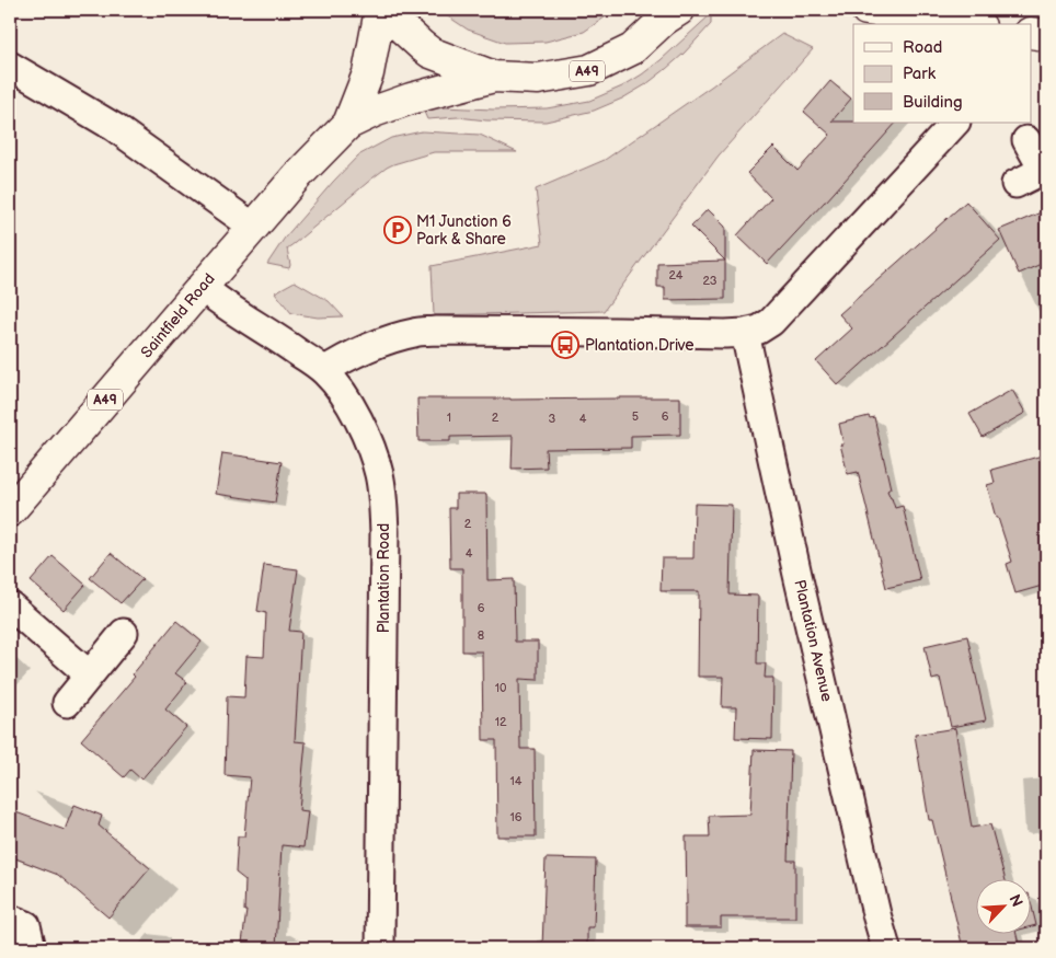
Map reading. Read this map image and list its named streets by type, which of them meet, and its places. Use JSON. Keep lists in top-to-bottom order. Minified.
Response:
{"streets":{"main road":["A49","Saintfield Road"],"street":["Plantation Road","Plantation Avenue"]},"crossings":[["A49","Saintfield Road"],["Saintfield Road","Plantation Road"]],"places":{"parking":["M1 Junction 6 Park & Share"],"bus stop":["Plantation Drive"]},"house_numbers":["24","23","5","6","1","2","3","4","2","4","6","8","10","12","14","16"],"legend":["Road","Park","Building"],"north":"top right"}
